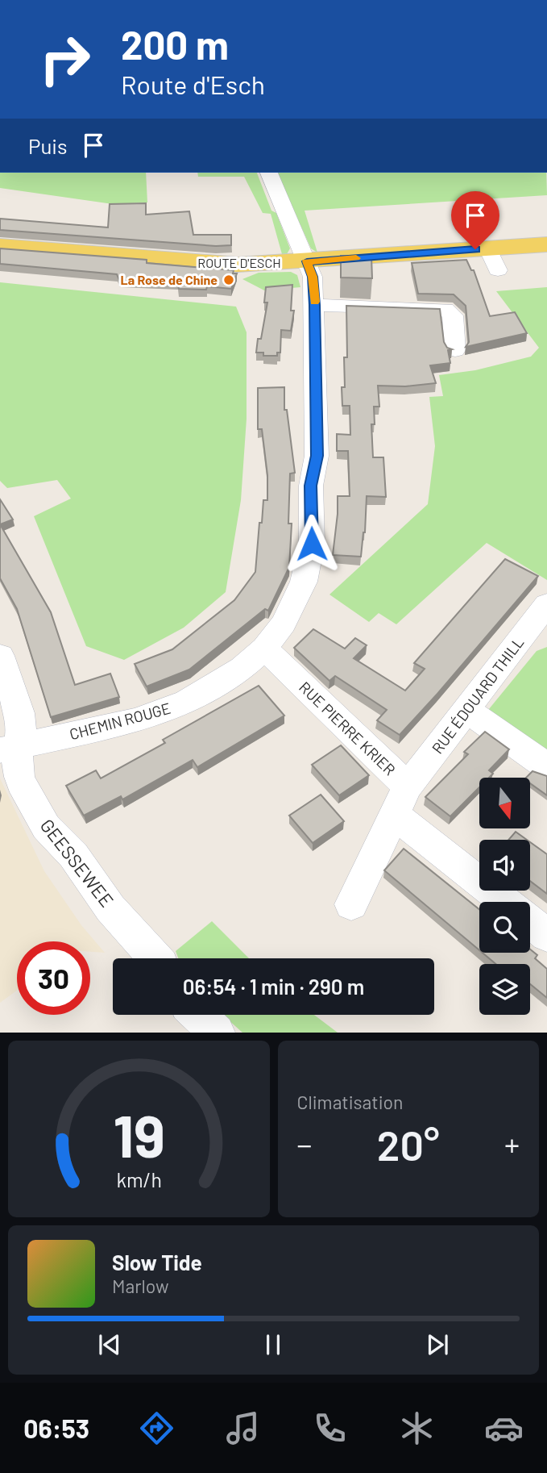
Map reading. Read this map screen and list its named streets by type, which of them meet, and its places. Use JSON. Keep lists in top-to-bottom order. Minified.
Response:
{"streets":{"main road":["ROUTE D'ESCH"],"street":["RUE ÉDOUARD THILL","CHEMIN ROUGE","RUE PIERRE KRIER","GEESSEWEE"]},"crossings":[["ROUTE D'ESCH","CHEMIN ROUGE"],["RUE ÉDOUARD THILL","RUE PIERRE KRIER"],["CHEMIN ROUGE","RUE PIERRE KRIER"],["CHEMIN ROUGE","GEESSEWEE"]],"places":["La Rose de Chine"],"north":"bottom","page":{"turn":["200 m","Route d'Esch"],"then":"Puis","limit":"30","trip":"06:54 · 1 min · 290 m","tile":"Climatisation","heat":["−","20°","+"],"song":["Slow Tide","Marlow"],"tabs":"06:53","gauge":["19","km/h"]}}
